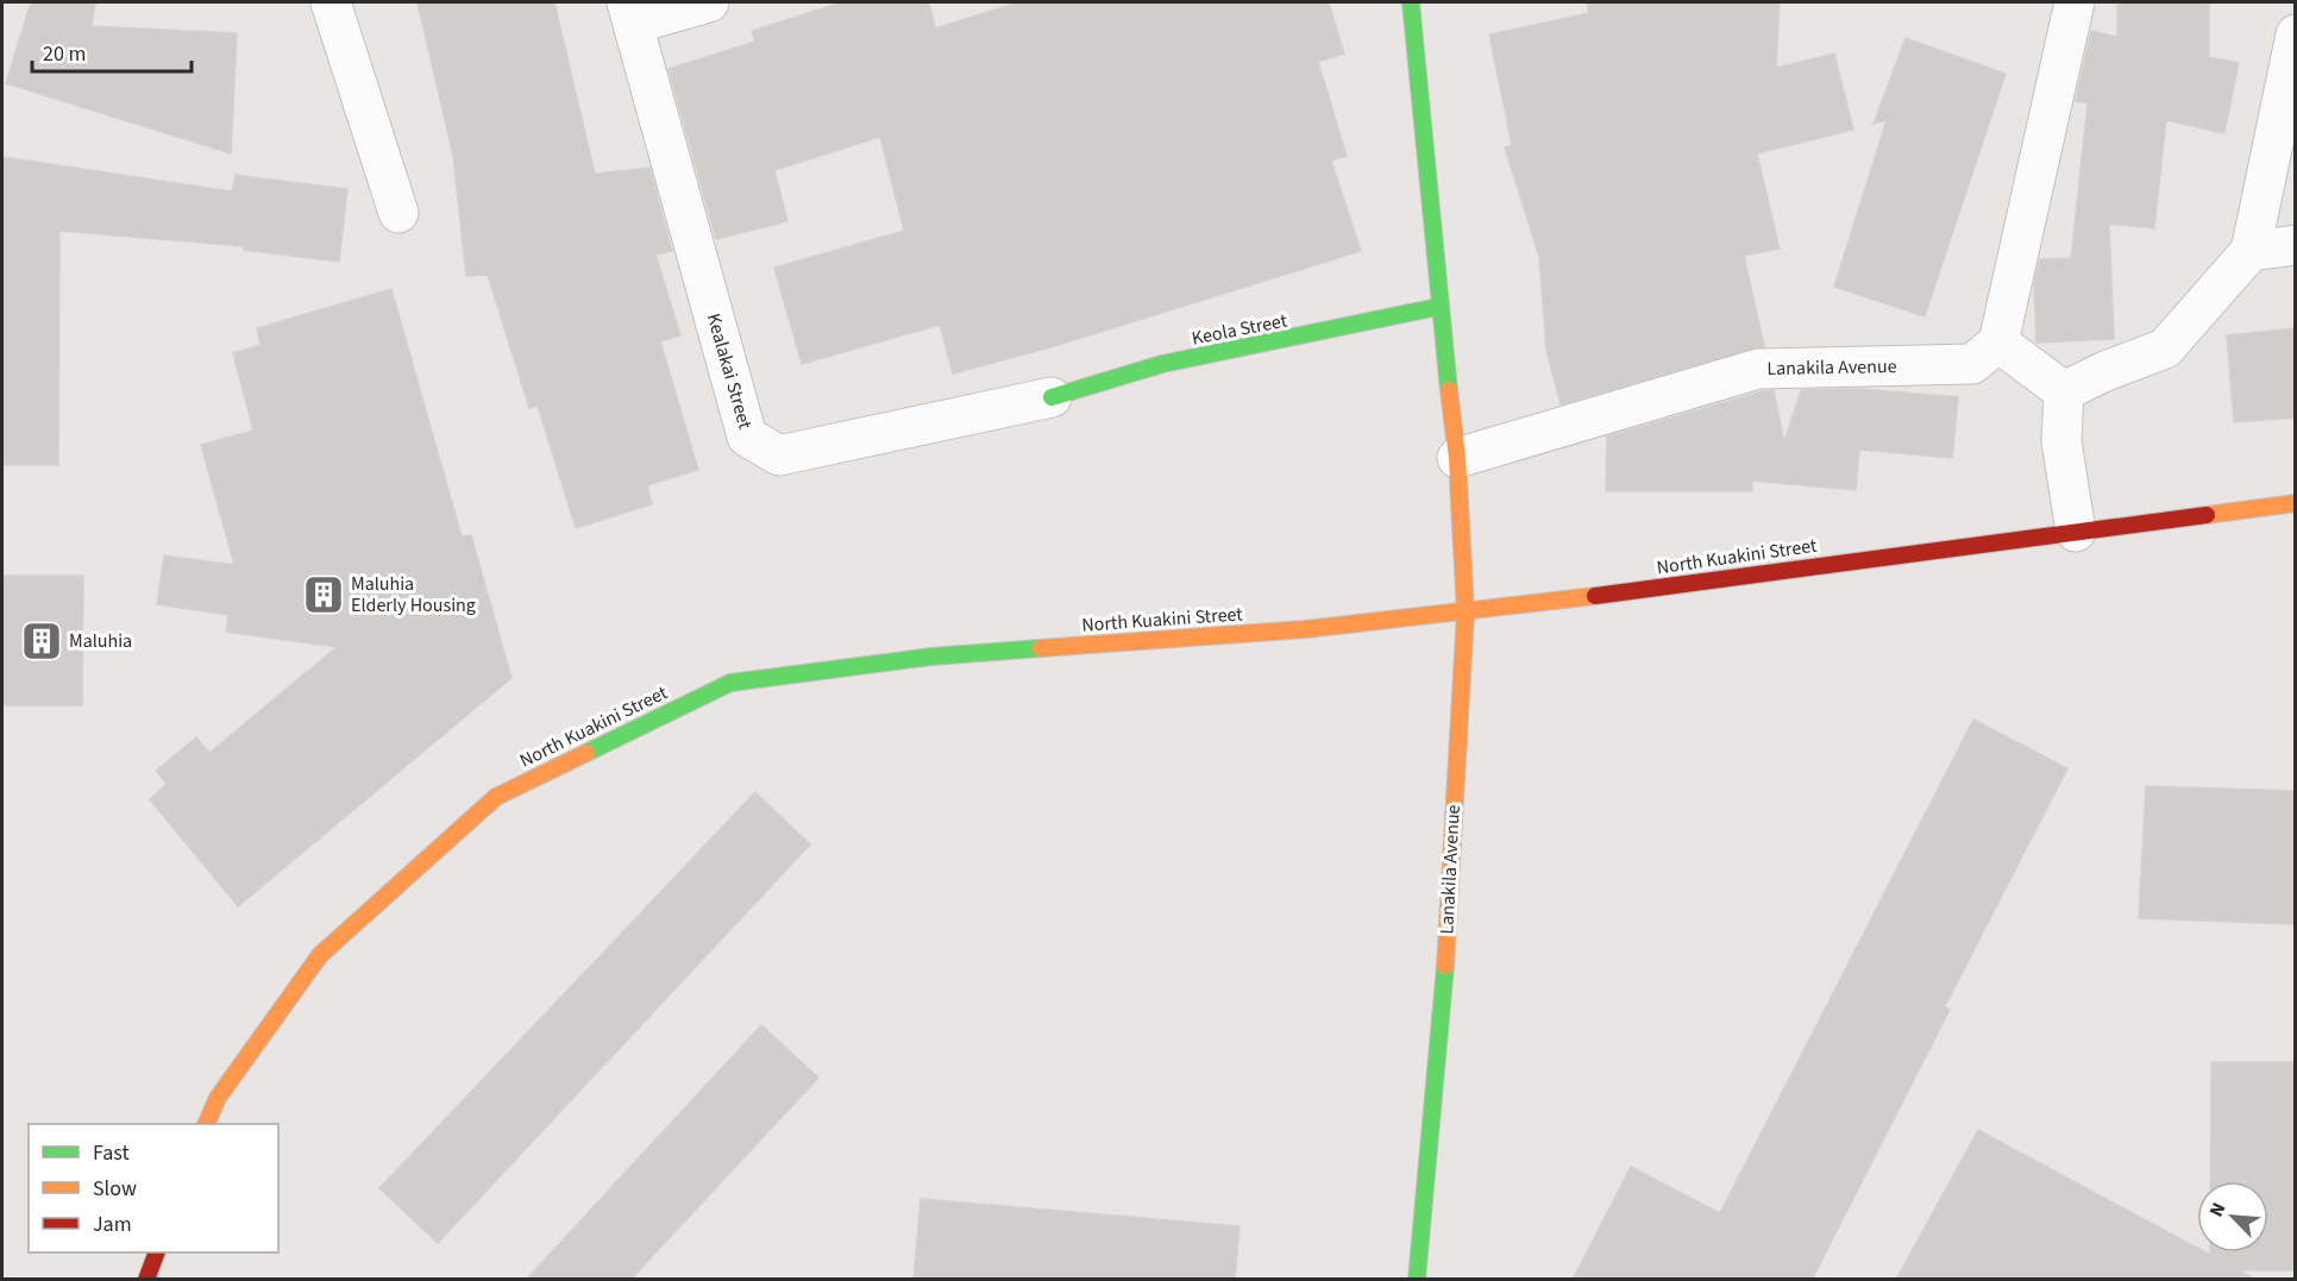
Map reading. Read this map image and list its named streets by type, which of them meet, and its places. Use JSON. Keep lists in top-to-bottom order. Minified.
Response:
{"streets":{"street":["Keola Street","Lanakila Avenue","Kealakai Street","North Kuakini Street"]},"crossings":[["Keola Street","Lanakila Avenue"],["Keola Street","Kealakai Street"],["Lanakila Avenue","North Kuakini Street"]],"places":{"building":["Maluhia Elderly Housing","Maluhia"]},"legend":["Fast","Slow","Jam"],"scale_bar":"20 m","north":"top left"}
